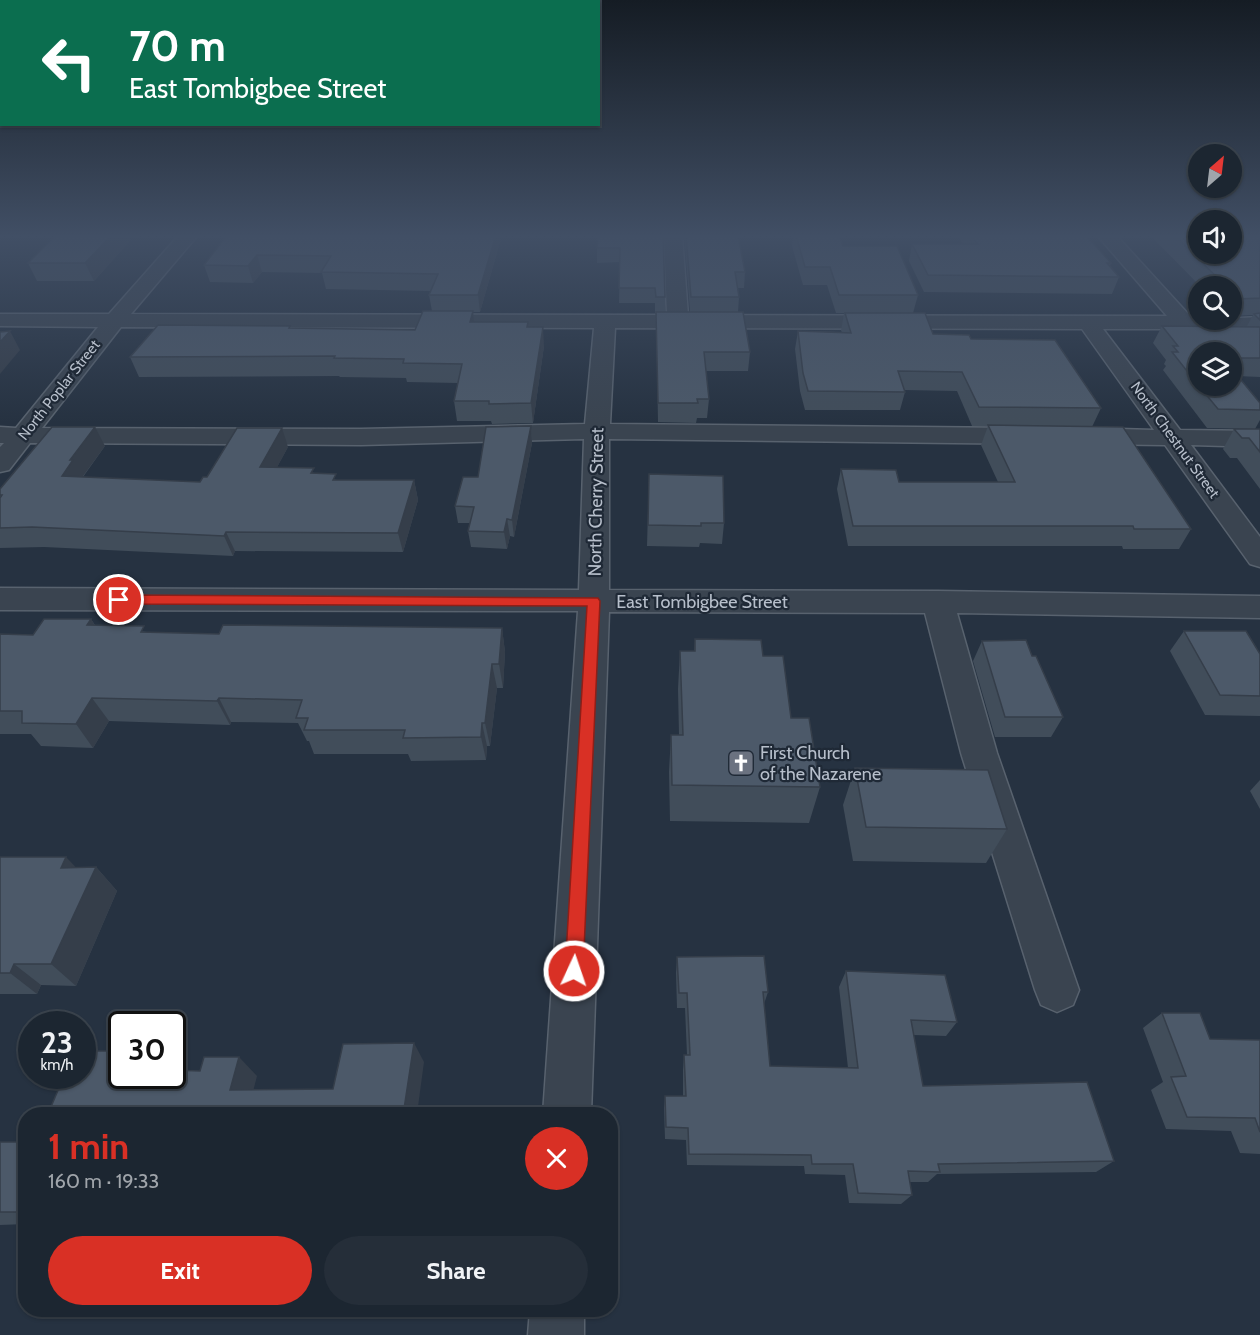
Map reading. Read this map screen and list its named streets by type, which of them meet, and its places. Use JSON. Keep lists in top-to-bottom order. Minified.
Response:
{"streets":{"street":["North Poplar Street","North Chestnut Street","North Cherry Street","East Tombigbee Street"]},"crossings":[["North Cherry Street","East Tombigbee Street"]],"places":{"church":["First Church of the Nazarene"]},"north":"top right","page":{"turn":["70 m","East Tombigbee Street"],"speed":"23 km/h","limit":"30","heading":["1 min","160 m · 19:33"],"buttons":["Exit","Share"]}}
